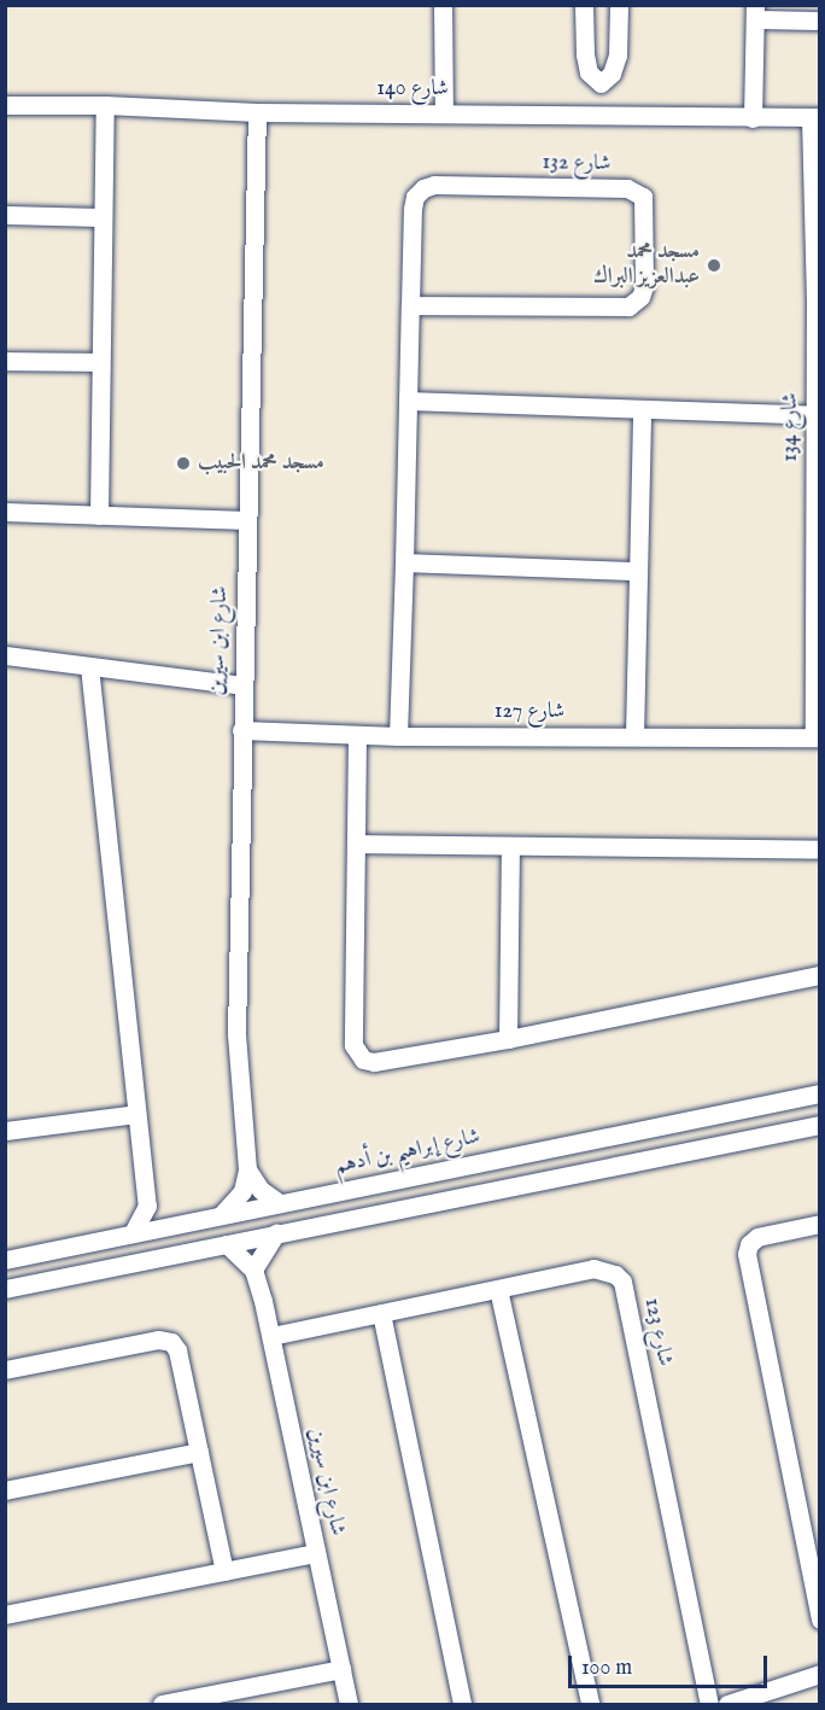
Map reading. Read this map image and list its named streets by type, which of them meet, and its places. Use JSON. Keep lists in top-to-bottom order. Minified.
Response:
{"streets":{"street":["شارع 140","شارع 132","شارع 134","شارع ابن سيرين","شارع 127","شارع إبراهيم بن أدهم","شارع 123"]},"crossings":[["شارع 140","شارع 134"],["شارع 140","شارع ابن سيرين"],["شارع 132","شارع 127"],["شارع 134","شارع 127"],["شارع ابن سيرين","شارع 127"],["شارع ابن سيرين","شارع إبراهيم بن أدهم"],["شارع ابن سيرين","شارع 123"]],"places":["مسجد محمد عبدالعزيز البراك","مسجد محمد الحبيب"],"scale_bar":"100 m"}
